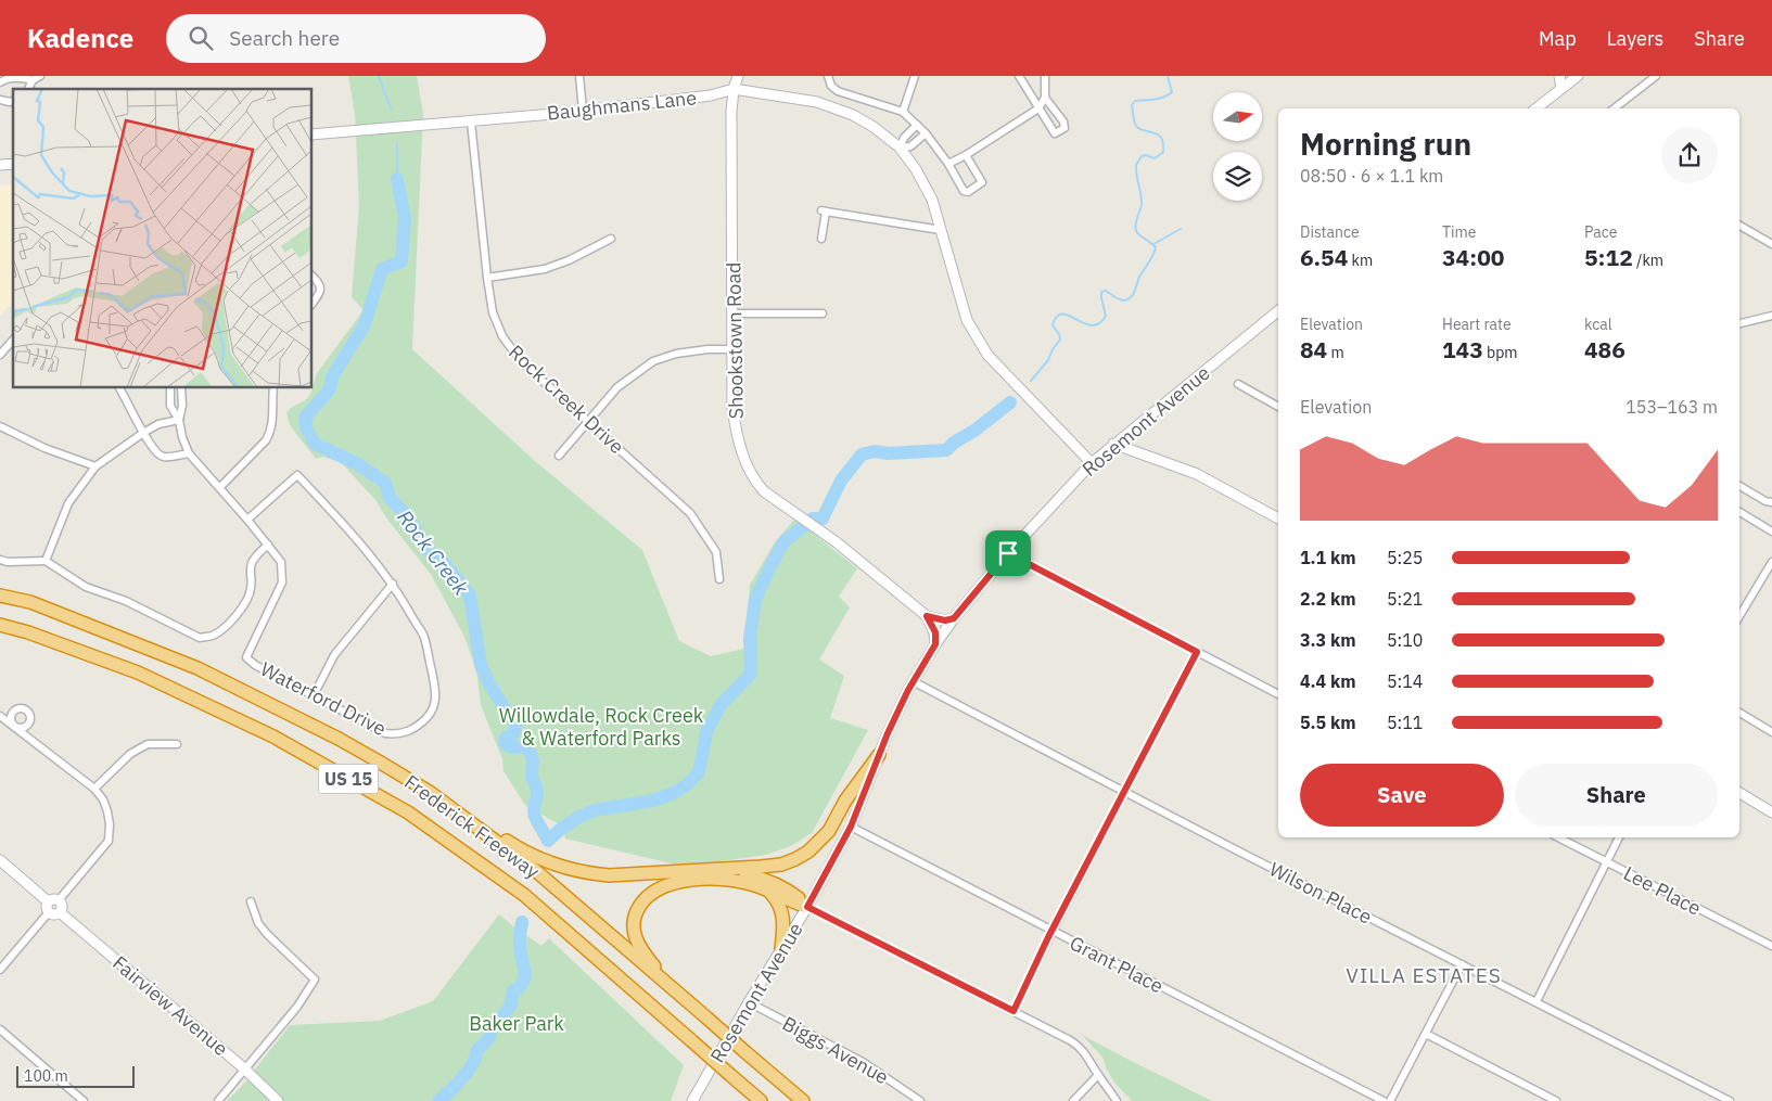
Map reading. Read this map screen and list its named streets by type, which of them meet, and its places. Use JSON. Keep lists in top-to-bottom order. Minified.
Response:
{"streets":{"highway":["US 15","Frederick Freeway"],"main road":["Baughmans Lane","Shookstown Road","Rosemont Avenue","Fairview Avenue"],"street":["Rock Creek Drive","Waterford Drive","Lee Place","Wilson Place","Grant Place","Biggs Avenue"]},"crossings":[["Baughmans Lane","Shookstown Road"],["Baughmans Lane","Rock Creek Drive"],["Baughmans Lane","Rosemont Avenue"],["Rosemont Avenue","Wilson Place"],["Rosemont Avenue","Grant Place"],["Rosemont Avenue","Biggs Avenue"]],"districts":["VILLA ESTATES"],"water":["Rock Creek"],"parks":["Willowdale, Rock Creek & Waterford Parks","Baker Park"],"scale_bar":"100 m","north":"right","page":{"header":"Kadence","search":"Search here","nav":["Map","Layers","Share"],"heading":["Morning run","08:50 · 6 × 1.1 km"],"stats":[["Distance","6.54 km"],["Time","34:00"],["Pace","5:12 /km"],["Elevation","84 m"],["Heart rate","143 bpm"],["kcal","486"]],"chart":["Elevation","153–163 m"],"list":[{"name":"1.1 km","note":"5:25"},{"name":"2.2 km","note":"5:21"},{"name":"3.3 km","note":"5:10"},{"name":"4.4 km","note":"5:14"},{"name":"5.5 km","note":"5:11"}],"buttons":["Save","Share"],"scale":"100 m"}}
